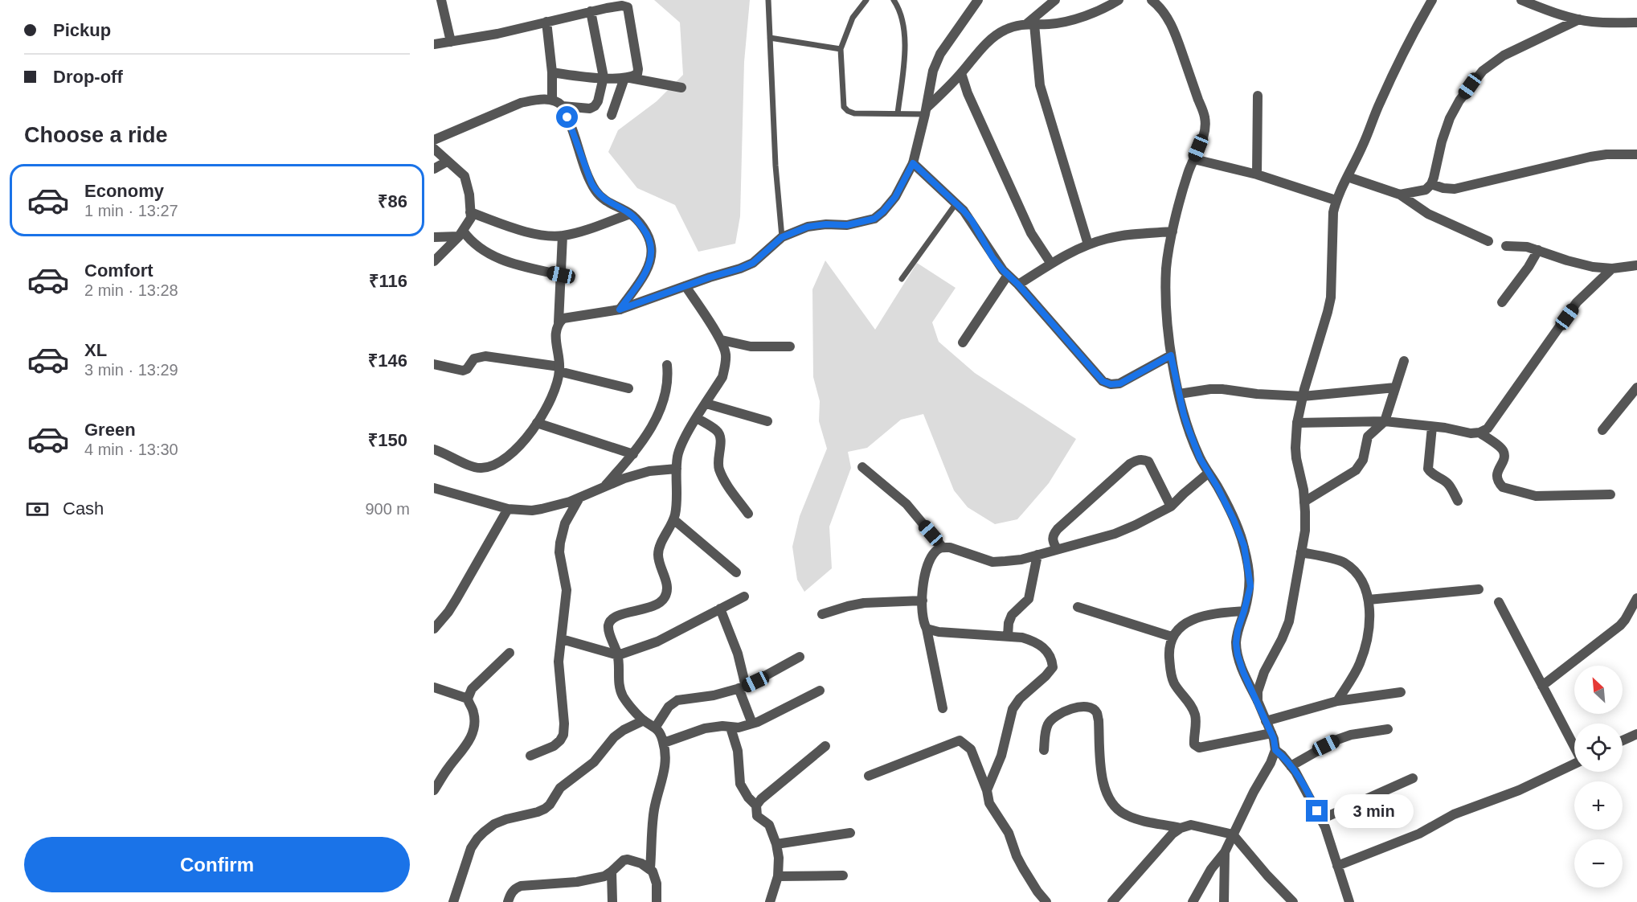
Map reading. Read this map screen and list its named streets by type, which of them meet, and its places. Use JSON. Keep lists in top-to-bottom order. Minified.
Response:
{"north":"top left","page":{"banner":["Pickup","Drop-off"],"heading":"Choose a ride","list":[{"name":"Economy","note":"1 min · 13:27","value":"₹86"},{"name":"Comfort","note":"2 min · 13:28","value":"₹116"},{"name":"XL","note":"3 min · 13:29","value":"₹146"},{"name":"Green","note":"4 min · 13:30","value":"₹150"}],"pay":["Cash","900 m"],"map_buttons":["+","−"],"bubble":"3 min","buttons":"Confirm"}}
